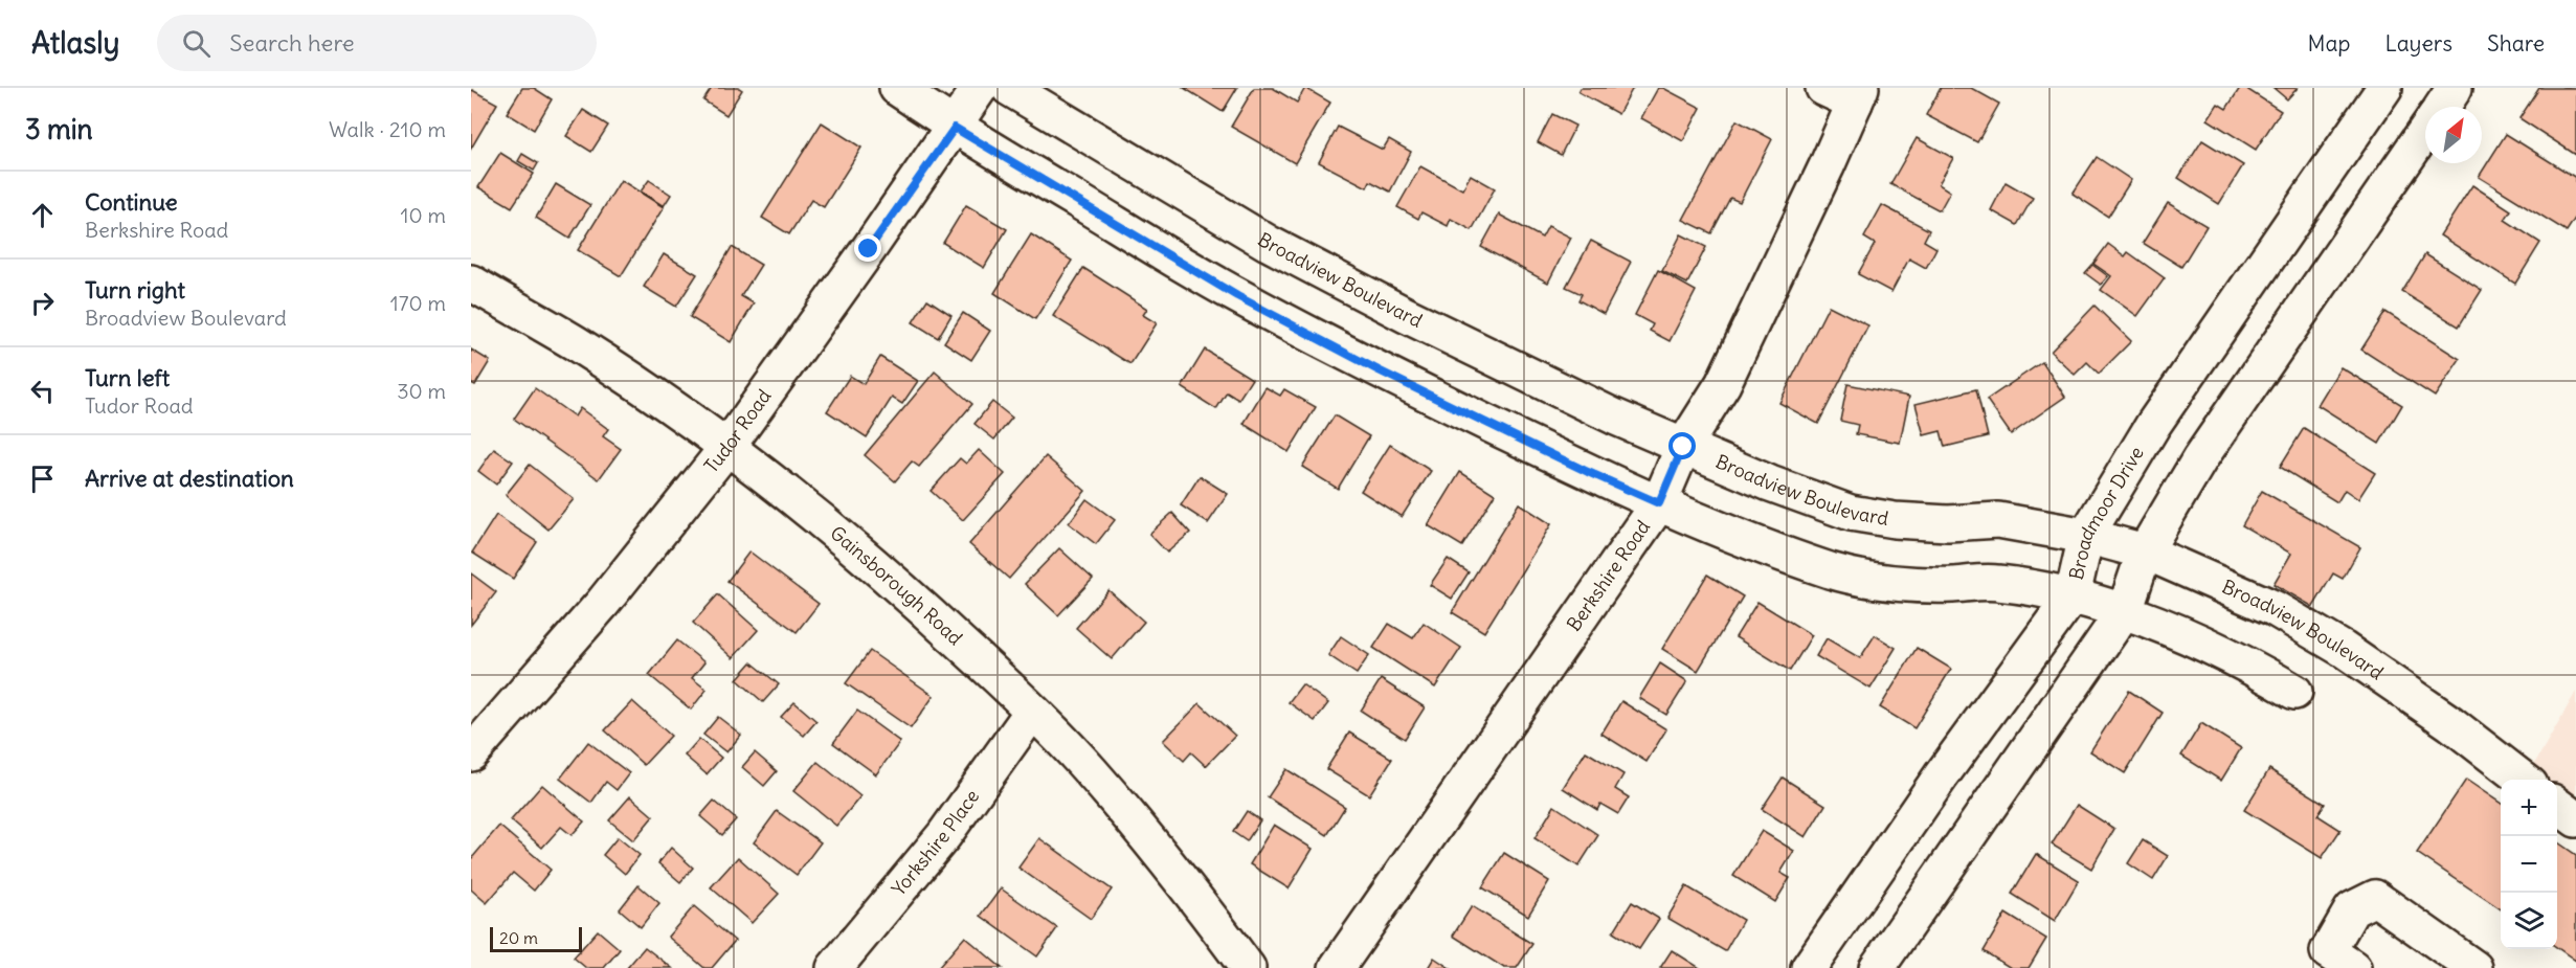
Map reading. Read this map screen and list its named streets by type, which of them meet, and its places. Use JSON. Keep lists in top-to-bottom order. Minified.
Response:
{"streets":{"street":["Broadview Boulevard","Tudor Road","Broadmoor Drive","Berkshire Road","Gainsborough Road","Yorkshire Place"]},"crossings":[["Broadview Boulevard","Broadmoor Drive"],["Broadview Boulevard","Berkshire Road"],["Tudor Road","Gainsborough Road"],["Gainsborough Road","Yorkshire Place"]],"scale_bar":"20 m","north":"top right","page":{"header":"Atlasly","search":"Search here","nav":["Map","Layers","Share"],"heading":["3 min","Walk · 210 m"],"list":[["Continue","Berkshire Road","10 m"],["Turn right","Broadview Boulevard","170 m"],["Turn left","Tudor Road","30 m"],"Arrive at destination"],"map_buttons":["+","−"],"scale":"20 m"}}
